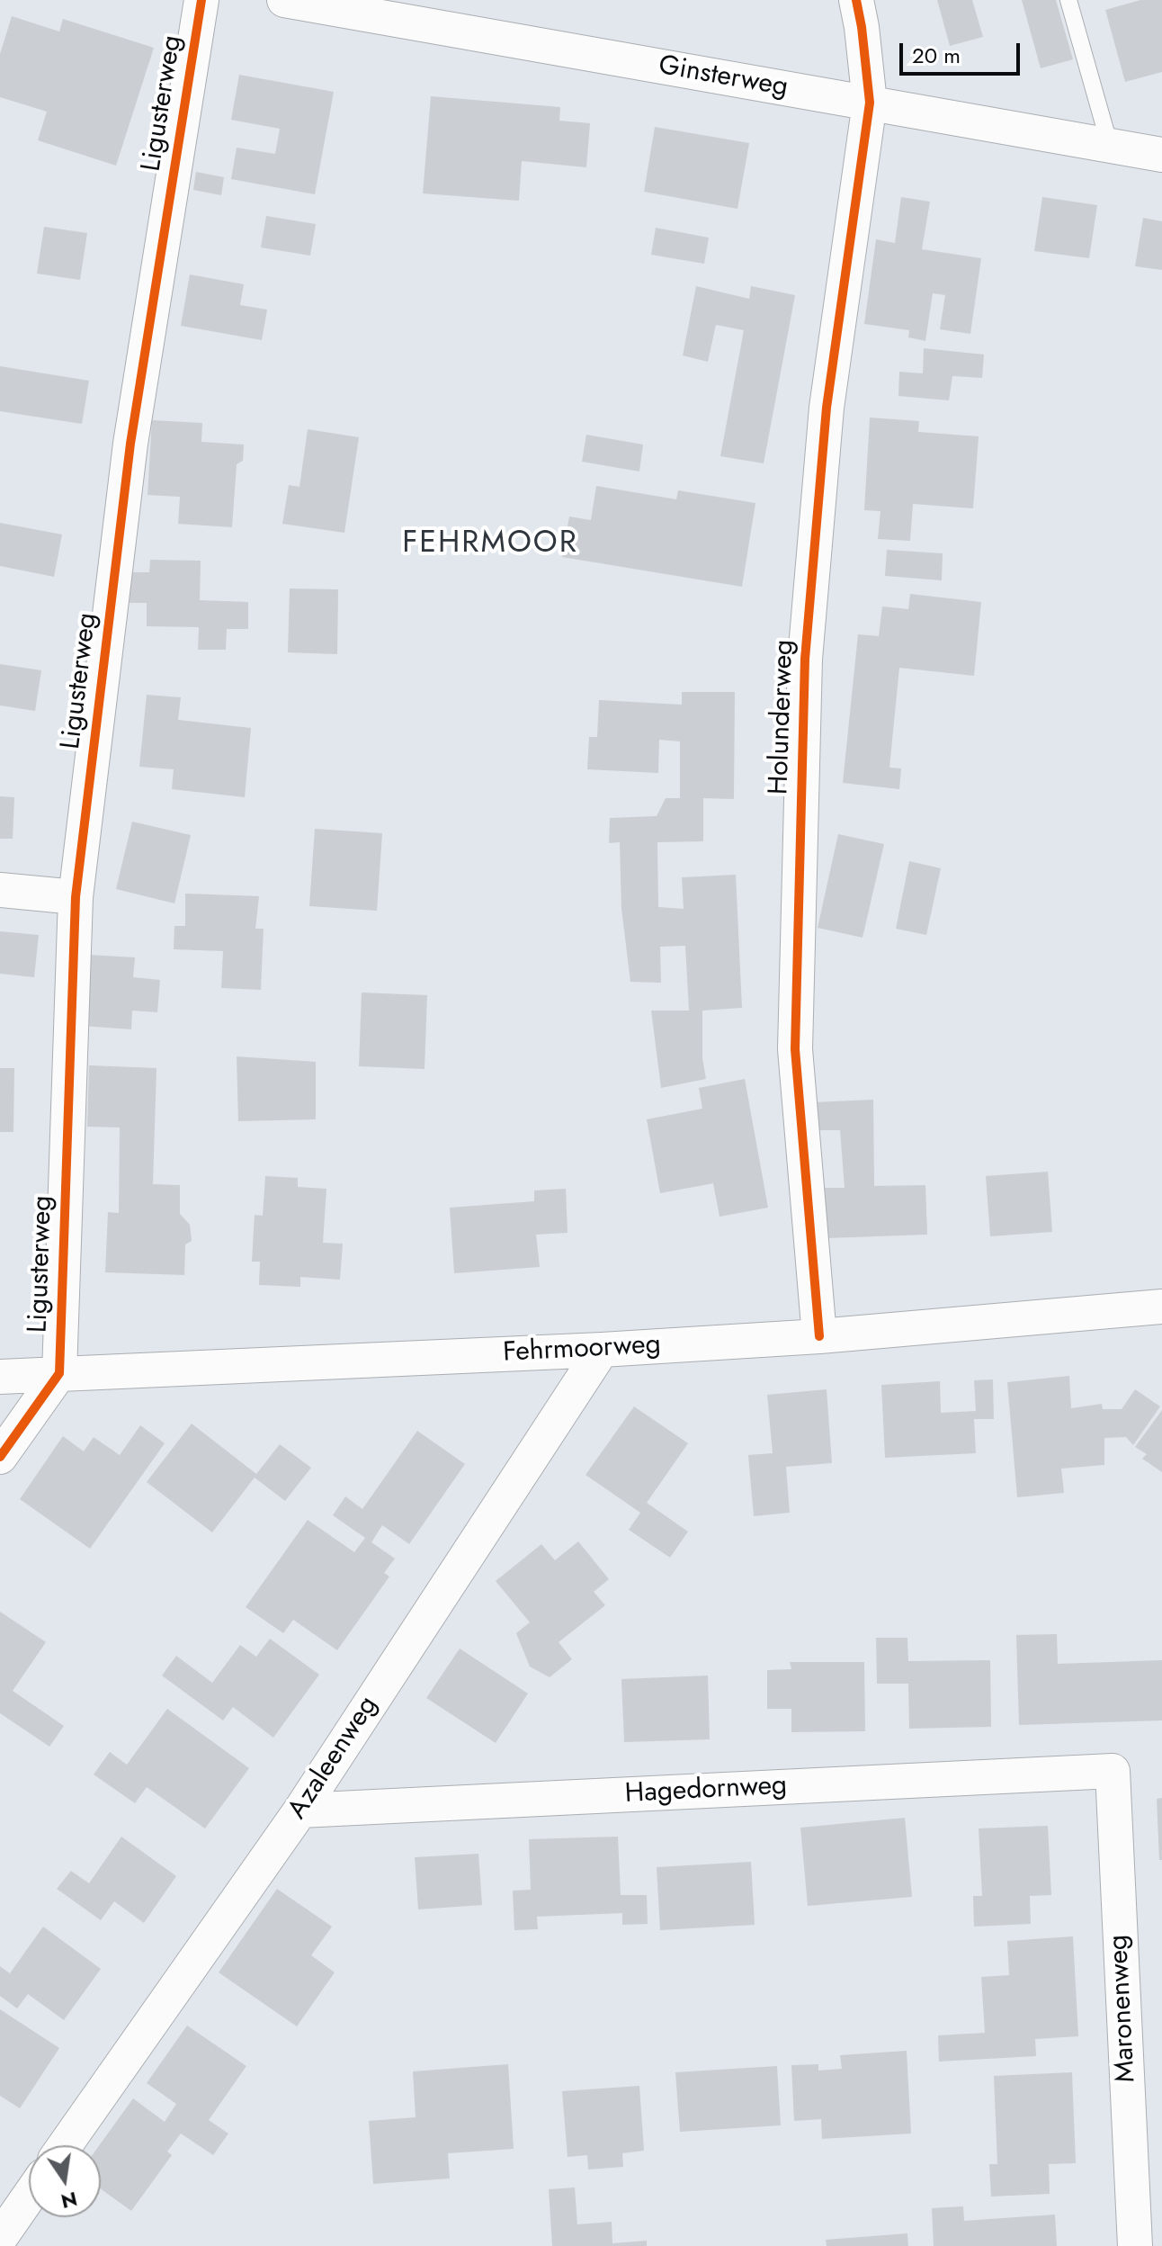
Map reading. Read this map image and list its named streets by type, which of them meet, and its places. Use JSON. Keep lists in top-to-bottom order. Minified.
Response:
{"streets":{"street":["Ginsterweg","Ligusterweg","Holunderweg","Fehrmoorweg","Azaleenweg","Hagedornweg","Maronenweg"]},"crossings":[["Ginsterweg","Holunderweg"],["Ligusterweg","Fehrmoorweg"],["Holunderweg","Fehrmoorweg"],["Fehrmoorweg","Azaleenweg"],["Azaleenweg","Hagedornweg"],["Hagedornweg","Maronenweg"]],"districts":["FEHRMOOR"],"scale_bar":"20 m","north":"bottom"}
